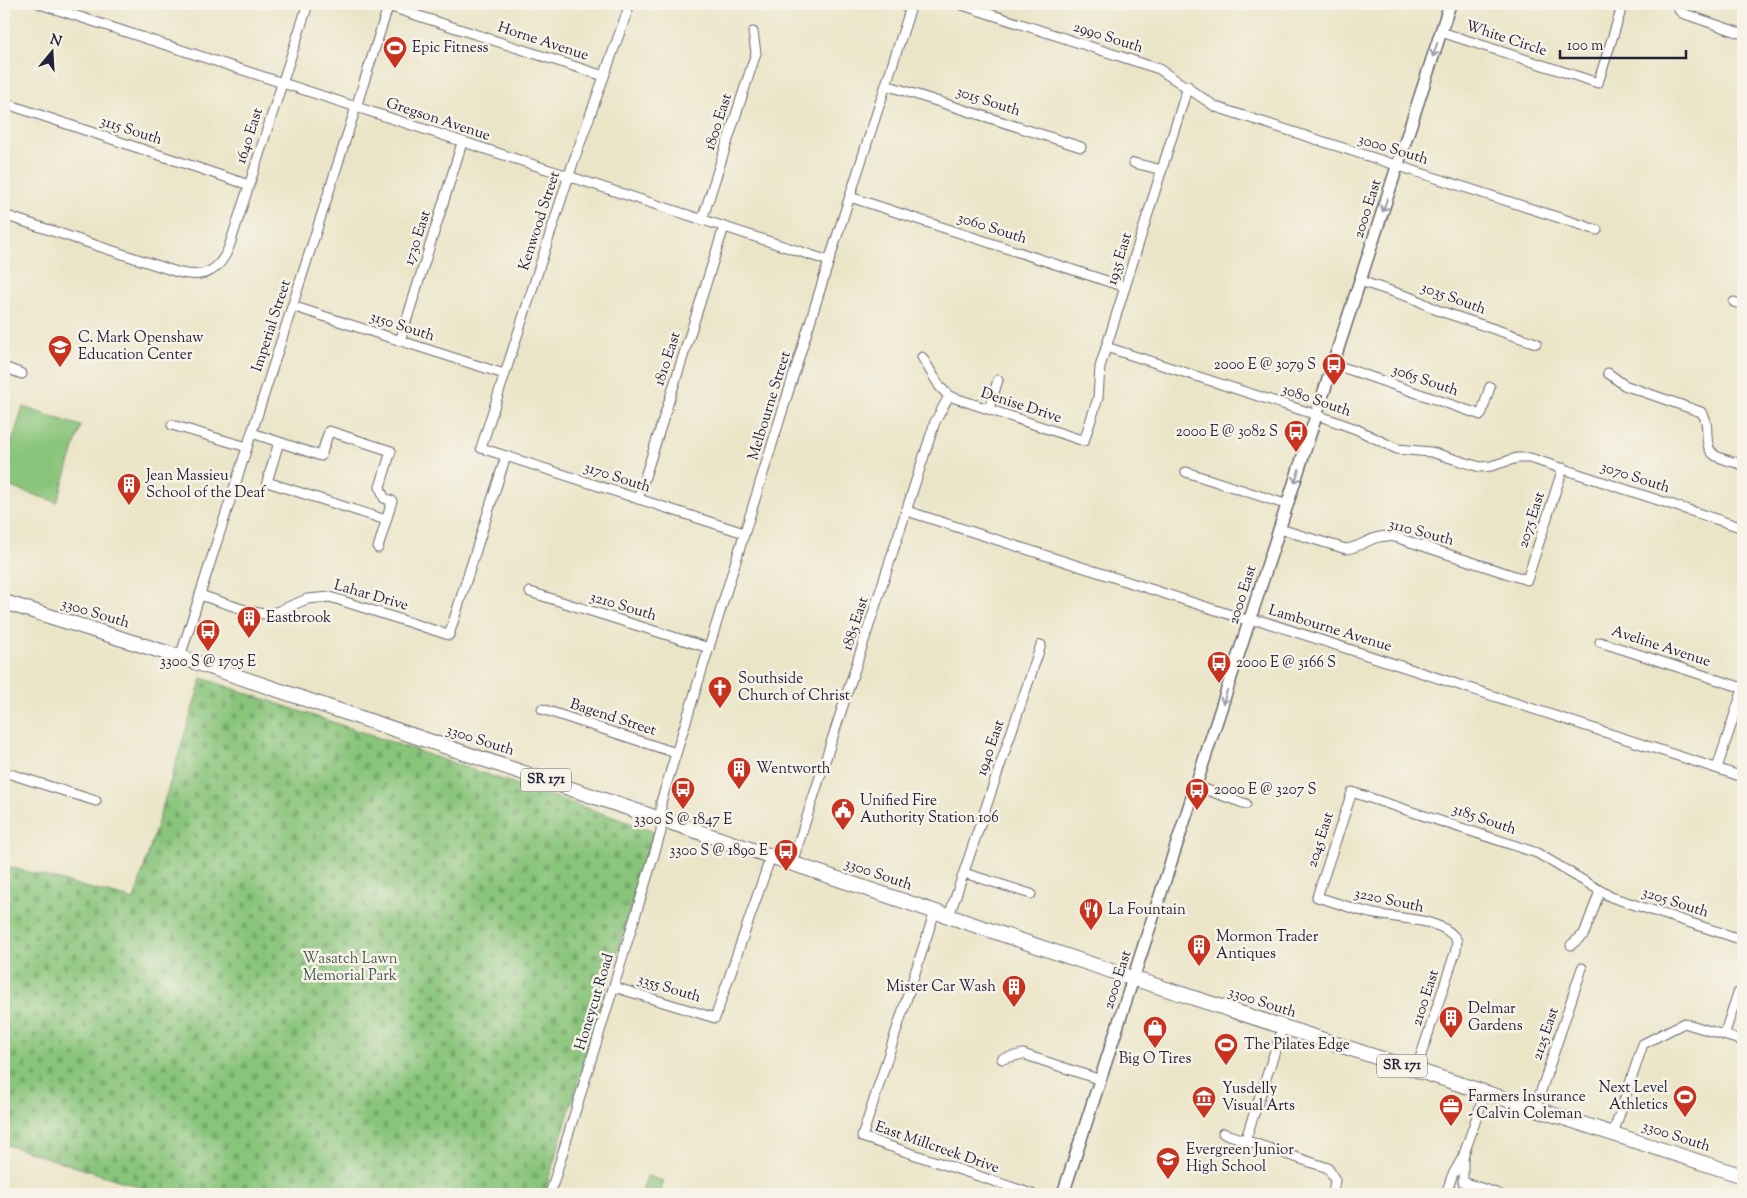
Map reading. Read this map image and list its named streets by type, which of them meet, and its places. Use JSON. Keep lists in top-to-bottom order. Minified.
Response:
{"streets":{"main road":["3300 South","SR 171"],"street":["2990 South","White Circle","Horne Avenue","3015 South","Gregson Avenue","1800 East","3115 South","1640 East","3000 South","2000 East","Kenwood Street","3060 South","1730 East","1935 East","3035 South","Imperial Street","3150 South","1810 East","3065 South","3080 South","Melbourne Street","Denise Drive","3170 South","3070 South","2075 East","3110 South","Lahar Drive","3210 South","1885 East","Lambourne Avenue","Aveline Avenue","Bagend Street","1940 East","3185 South","2045 East","3220 South","3205 South","3355 South","2100 East","Honeycut Road","2125 East","East Millcreek Drive"]},"crossings":[["2990 South","3000 South"],["2990 South","1935 East"],["White Circle","2000 East"],["Horne Avenue","Kenwood Street"],["Horne Avenue","Imperial Street"],["3015 South","Melbourne Street"],["Gregson Avenue","1800 East"],["Gregson Avenue","1640 East"],["Gregson Avenue","Kenwood Street"],["Gregson Avenue","1730 East"],["Gregson Avenue","Imperial Street"],["Gregson Avenue","1810 East"],["Gregson Avenue","Melbourne Street"],["3115 South","1640 East"],["3000 South","2000 East"],["3000 South","1935 East"],["2000 East","3035 South"],["2000 East","3065 South"],["2000 East","3080 South"],["2000 East","3110 South"],["2000 East","3300 South"],["2000 East","Lambourne Avenue"],["Kenwood Street","3150 South"],["Kenwood Street","3170 South"],["3060 South","1935 East"],["3060 South","Melbourne Street"],["1730 East","3150 South"],["1935 East","3080 South"],["1935 East","Denise Drive"],["Imperial Street","3150 South"],["Imperial Street","Lahar Drive"],["Imperial Street","3300 South"],["1810 East","3170 South"],["3080 South","3070 South"],["Melbourne Street","3170 South"],["Melbourne Street","3210 South"],["Melbourne Street","3300 South"],["Melbourne Street","Bagend Street"],["Melbourne Street","Honeycut Road"],["Denise Drive","1885 East"],["3170 South","Lahar Drive"],["3070 South","2075 East"],["2075 East","3110 South"],["3300 South","1885 East"],["3300 South","1940 East"],["3300 South","3355 South"],["3300 South","2100 East"],["3300 South","Honeycut Road"],["3300 South","2125 East"],["3300 South","East Millcreek Drive"],["1885 East","Lambourne Avenue"],["3185 South","2045 East"],["3185 South","3205 South"],["2045 East","3220 South"],["3220 South","2100 East"],["3355 South","Honeycut Road"]],"one_way":["2000 East"],"parks":["Wasatch Lawn Memorial Park"],"places":{"sports":["Epic Fitness","The Pilates Edge","Next Level Athletics"],"school or university":["C. Mark Openshaw Education Center","Evergreen Junior High School"],"bus stop":["2000 E @ 3079 S","2000 E @ 3082 S","3300 S @ 1705 E","2000 E @ 3166 S","3300 S @ 1847 E","2000 E @ 3207 S","3300 S @ 1890 E"],"building":["Jean Massieu School of the Deaf","Eastbrook","Wentworth","Mormon Trader Antiques","Mister Car Wash","Delmar Gardens"],"church":["Southside Church of Christ"],"public building":["Unified Fire Authority Station 106"],"restaurant":["La Fountain"],"shop":["Big O Tires"],"museum":["Yusdelly Visual Arts"],"office":["Farmers Insurance - Calvin Coleman"]},"scale_bar":"100 m","north":"top"}
